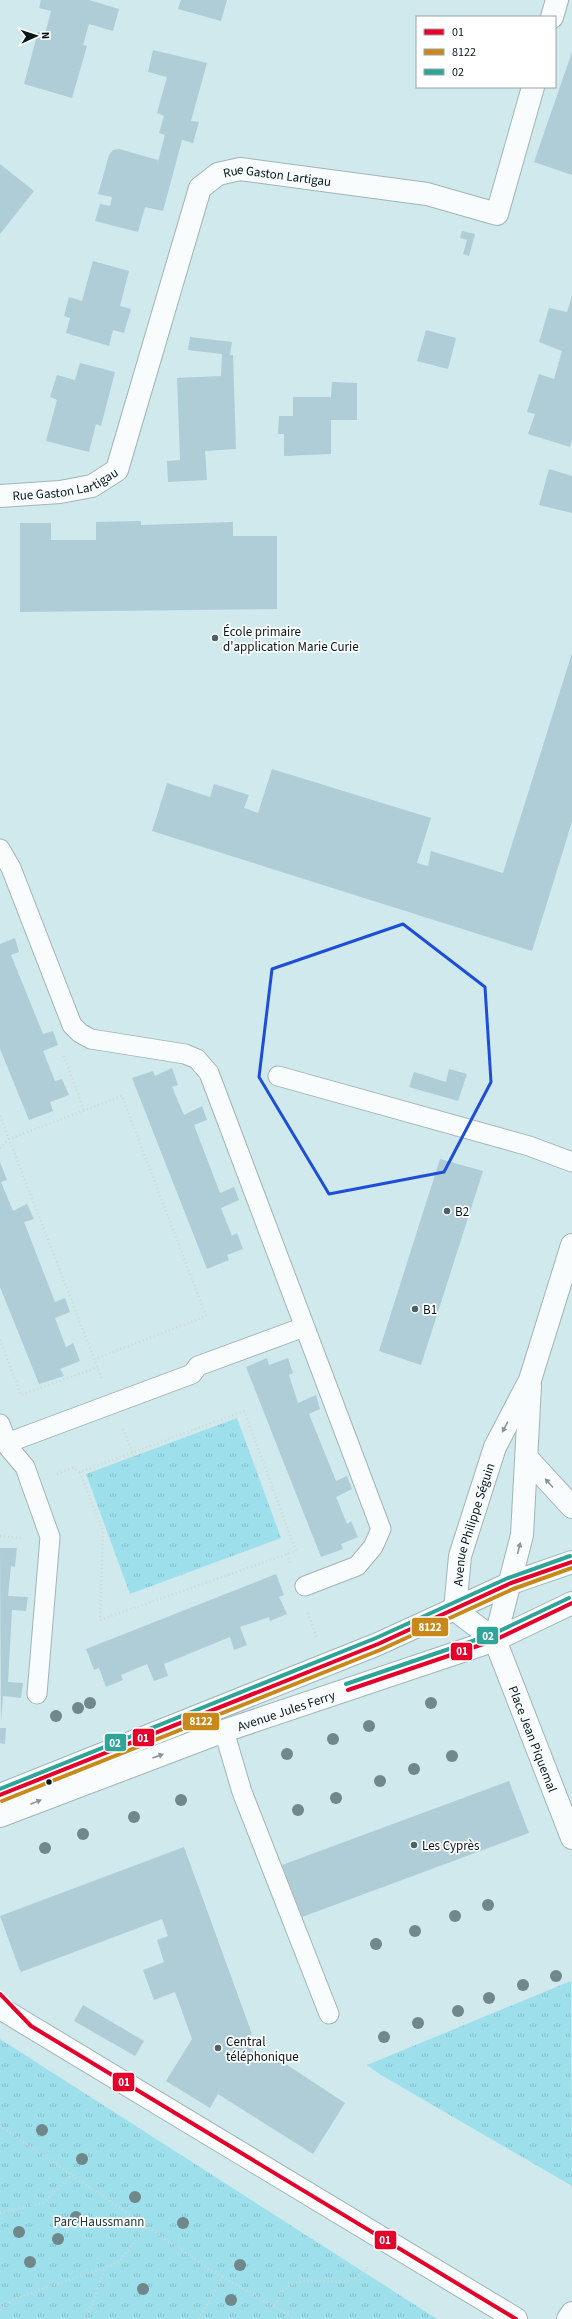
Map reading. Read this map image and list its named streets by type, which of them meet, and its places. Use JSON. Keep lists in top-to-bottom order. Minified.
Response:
{"streets":{"street":["Rue Gaston Lartigau","Avenue Philippe Séguin","Avenue Jules Ferry","Place Jean Piquemal"]},"crossings":[["Avenue Philippe Séguin","Avenue Jules Ferry"],["Avenue Philippe Séguin","Place Jean Piquemal"],["Avenue Jules Ferry","Place Jean Piquemal"]],"parks":["Parc Haussmann"],"places":["École primaire d'application Marie Curie","B2","B1","Les Cyprès","Central téléphonique"],"lines":["transit line 02","transit line 01","transit line 8122"],"legend":["01","8122","02"],"north":"right"}
